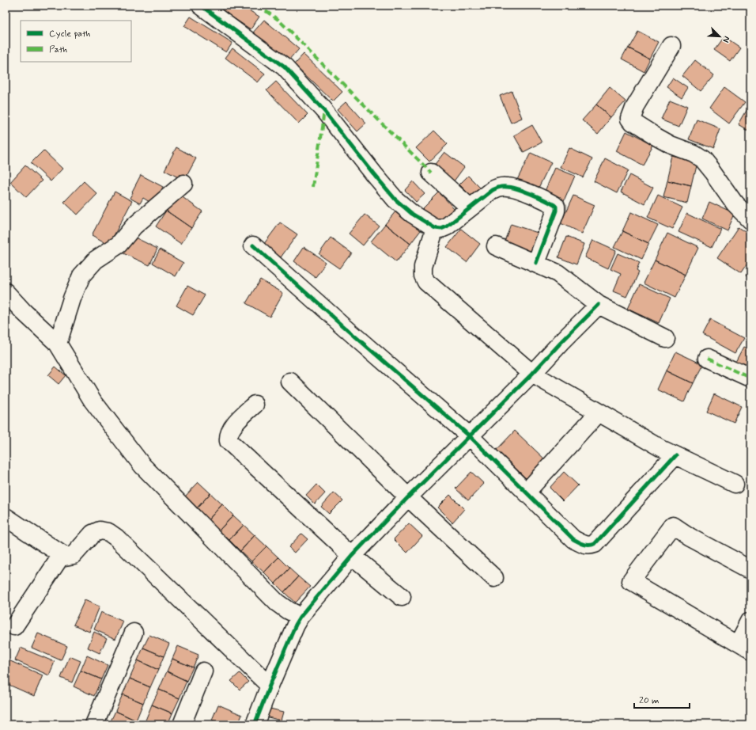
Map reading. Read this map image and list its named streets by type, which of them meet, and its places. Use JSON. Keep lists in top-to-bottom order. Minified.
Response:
{"legend":["Cycle path","Path"],"scale_bar":"20 m","north":"bottom right"}
